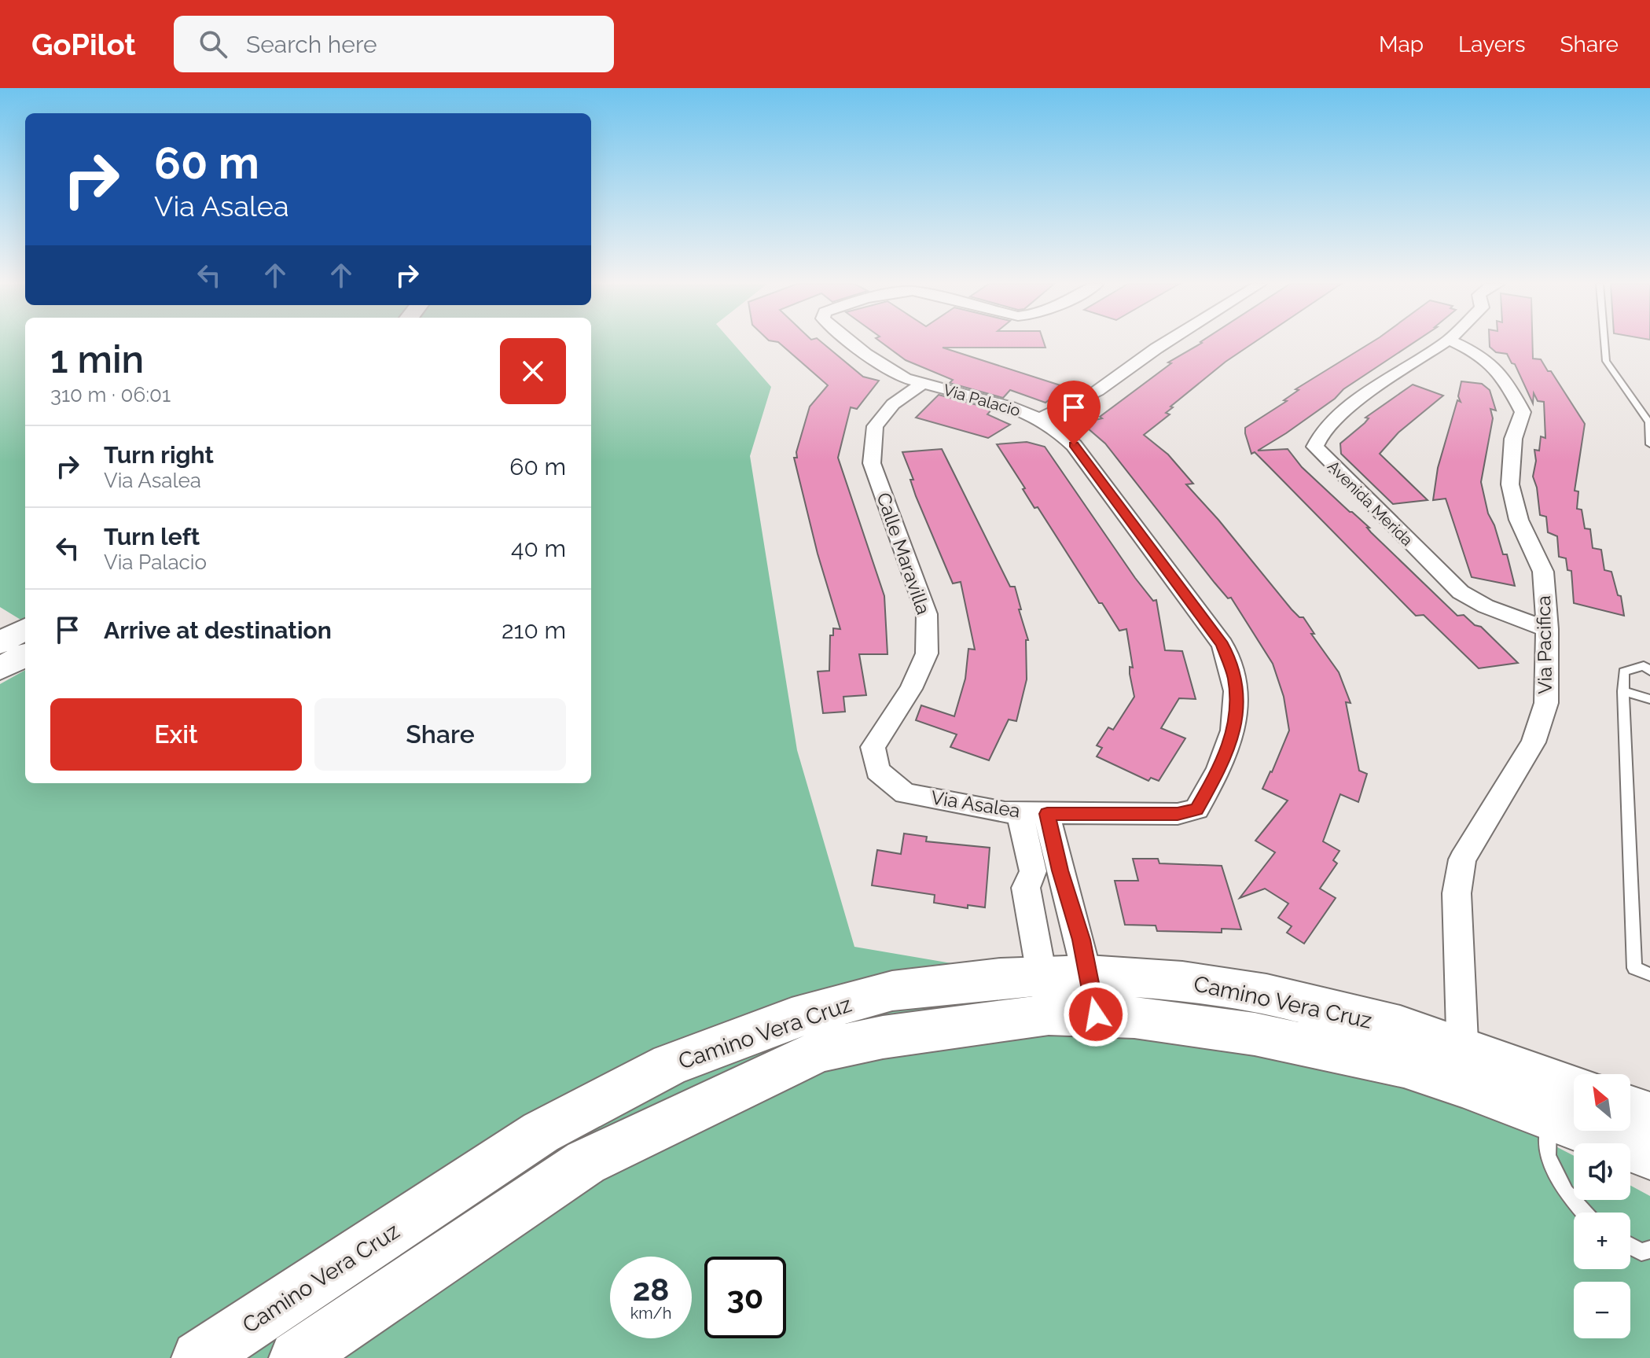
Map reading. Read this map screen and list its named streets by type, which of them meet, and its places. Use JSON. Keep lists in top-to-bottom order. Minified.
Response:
{"streets":{"main road":["Camino Vera Cruz"],"street":["Via Palacio","Avenida Merida","Calle Maravilla","Via Pacifica","Via Asalea"]},"crossings":[["Via Palacio","Calle Maravilla"],["Via Palacio","Via Asalea"],["Avenida Merida","Via Pacifica"],["Calle Maravilla","Via Asalea"],["Via Pacifica","Camino Vera Cruz"]],"north":"top left","page":{"header":"GoPilot","search":"Search here","nav":["Map","Layers","Share"],"turn":["60 m","Via Asalea"],"heading":["1 min","310 m · 06:01"],"list":[{"name":"Turn right","note":"Via Asalea","value":"60 m"},{"name":"Turn left","note":"Via Palacio","value":"40 m"},{"name":"Arrive at destination","value":"210 m"}],"buttons":["Exit","Share"],"map_buttons":["+","−"],"speed":"28 km/h","limit":"30"}}
